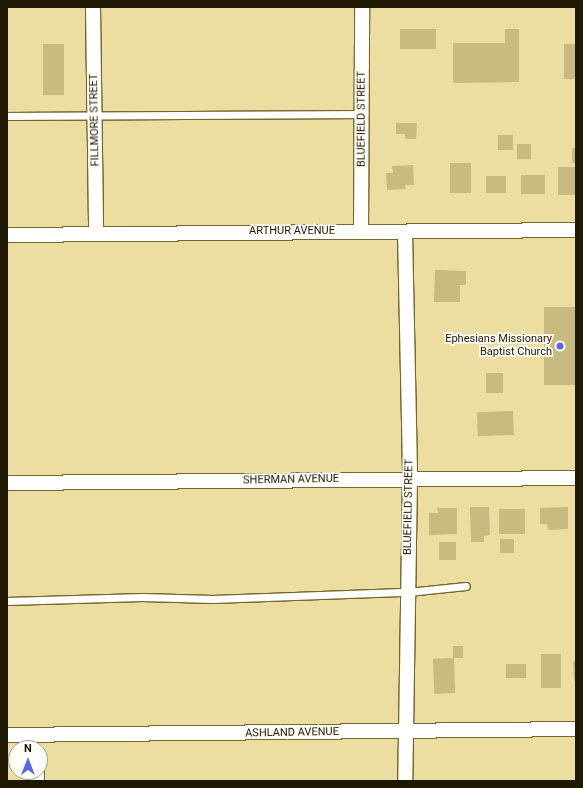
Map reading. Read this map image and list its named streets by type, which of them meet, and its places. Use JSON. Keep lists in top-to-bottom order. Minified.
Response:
{"streets":{"street":["BLUEFIELD STREET","FILLMORE STREET","ARTHUR AVENUE","SHERMAN AVENUE","ASHLAND AVENUE"]},"crossings":[["BLUEFIELD STREET","ARTHUR AVENUE"],["BLUEFIELD STREET","SHERMAN AVENUE"],["BLUEFIELD STREET","ASHLAND AVENUE"],["FILLMORE STREET","ARTHUR AVENUE"]],"places":["Ephesians Missionary Baptist Church"],"north":"top"}
